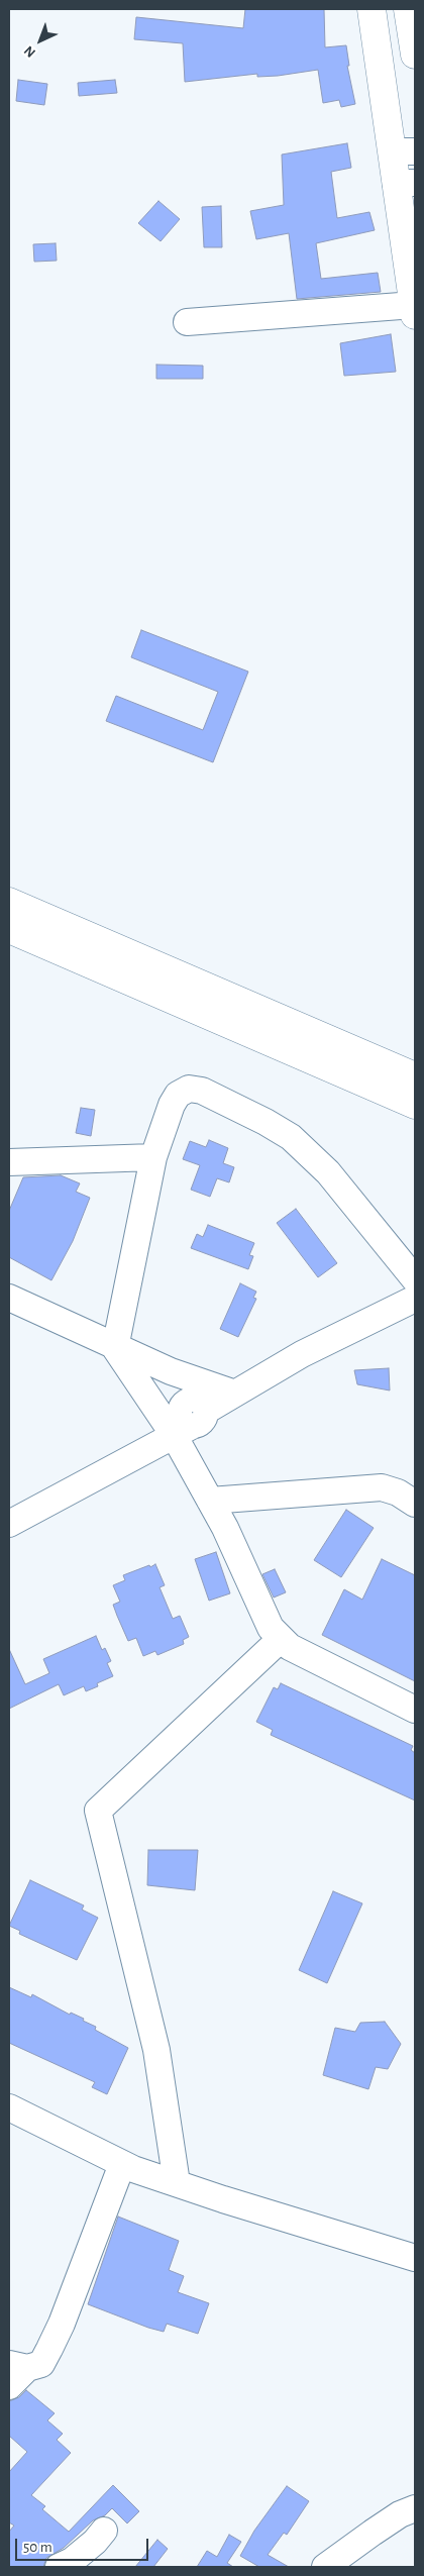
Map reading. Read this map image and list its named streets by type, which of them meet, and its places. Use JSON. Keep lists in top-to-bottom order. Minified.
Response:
{"scale_bar":"50 m","north":"bottom left"}
